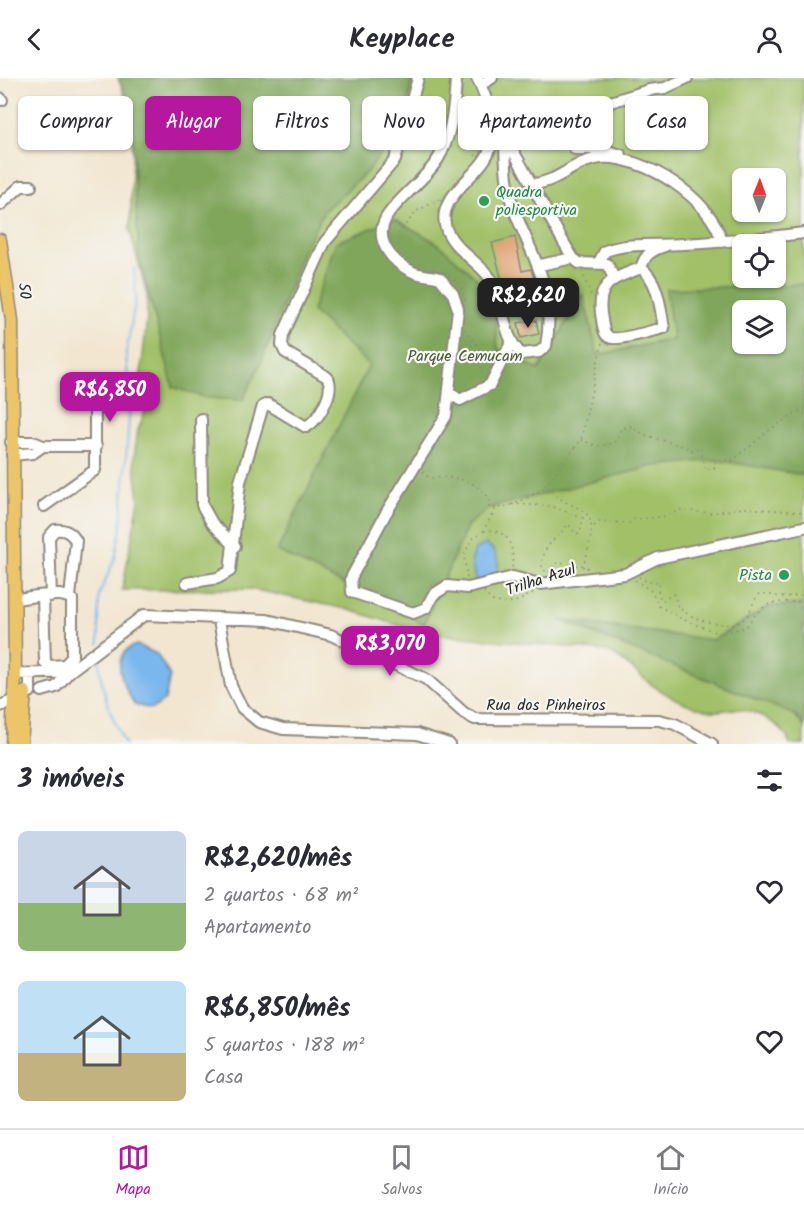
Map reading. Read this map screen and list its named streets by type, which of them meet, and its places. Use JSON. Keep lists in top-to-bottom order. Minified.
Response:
{"streets":{"main road":["50"],"street":["Rua dos Pinheiros"],"path":["Trilha Azul"]},"crossings":[["50","Rua dos Pinheiros"]],"parks":["Parque Cemucam"],"places":["Quadra poliesportiva","Pista"],"north":"top","page":{"header":"Keyplace","chip":["Comprar","Alugar","Filtros","Novo","Apartamento","Casa"],"price":["R$2,620","R$6,850","R$3,070"],"heading":"3 imóveis","list":[{"name":"R$2,620/mês","note":"2 quartos · 68 m² · Apartamento"},{"name":"R$6,850/mês","note":"5 quartos · 188 m² · Casa"}],"tabs":["Mapa","Salvos","Início"]}}
